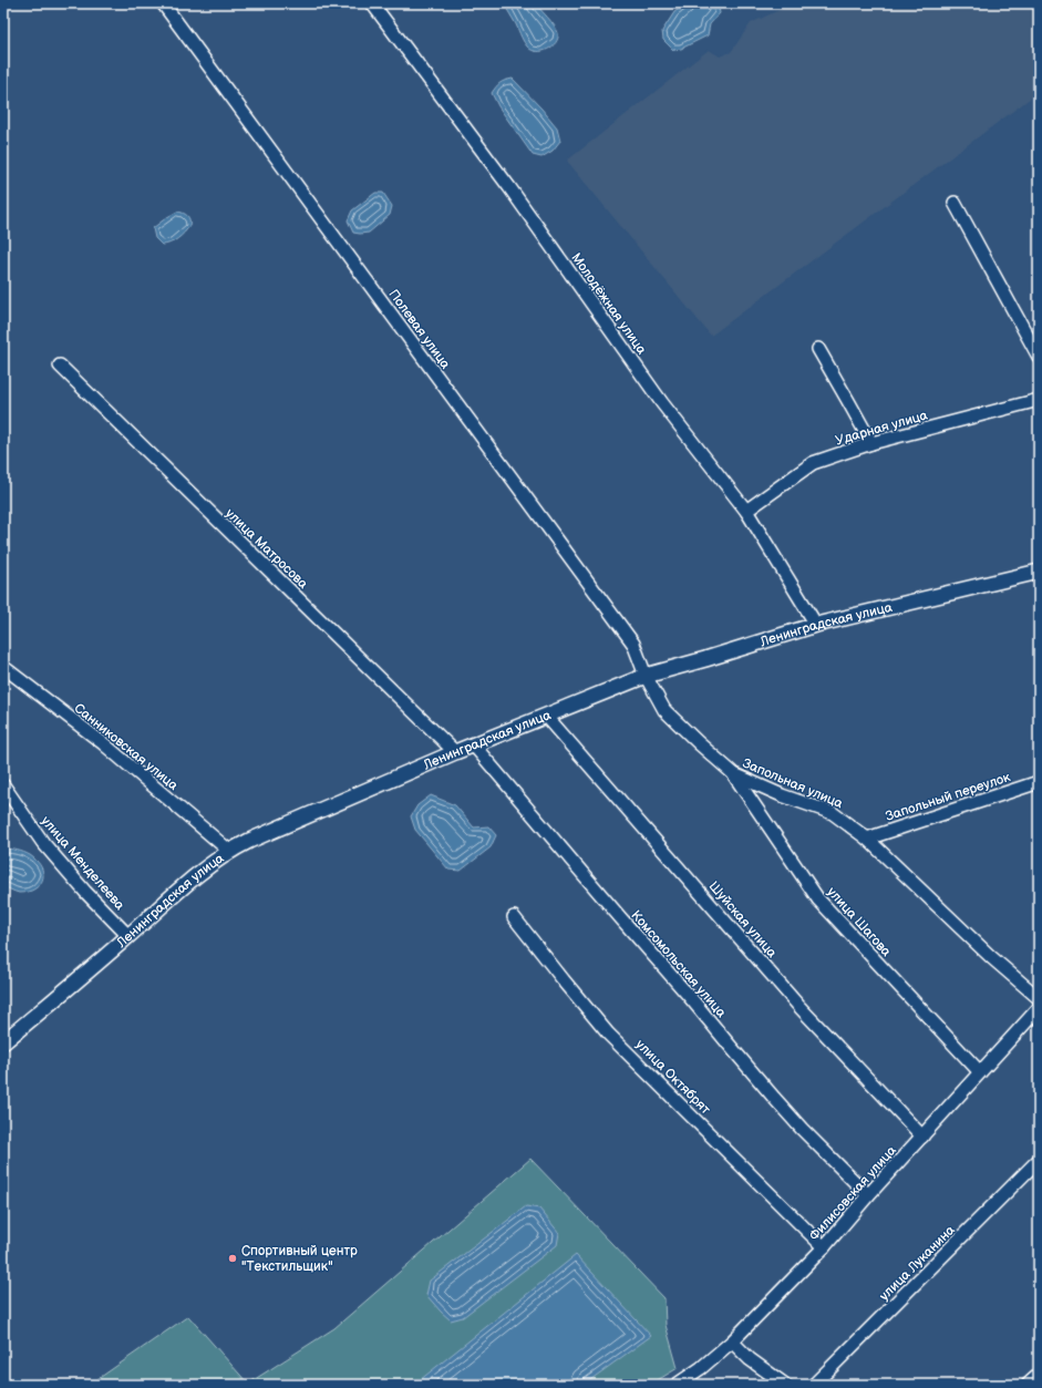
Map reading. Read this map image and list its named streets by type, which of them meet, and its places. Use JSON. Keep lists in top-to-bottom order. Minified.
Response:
{"streets":{"street":["Молодёжная улица","Полевая улица","Ударная улица","улица Матросова","Ленинградская улица","Санниковская улица","Запольная улица","Запольный переулок","улица Менделеева","Шуйская улица","улица Шагова","Комсомольская улица","улица Октябрят","Филисовская улица","улица Луканина"]},"crossings":[["Молодёжная улица","Ударная улица"],["Молодёжная улица","Ленинградская улица"],["Полевая улица","Ленинградская улица"],["Полевая улица","Запольная улица"],["улица Матросова","Ленинградская улица"],["Ленинградская улица","Санниковская улица"],["Ленинградская улица","Запольная улица"],["Ленинградская улица","улица Менделеева"],["Ленинградская улица","Шуйская улица"],["Ленинградская улица","Комсомольская улица"],["Запольная улица","Запольный переулок"],["Запольная улица","улица Шагова"],["Шуйская улица","Филисовская улица"],["улица Шагова","Филисовская улица"],["Комсомольская улица","Филисовская улица"],["улица Октябрят","Филисовская улица"]],"places":["Спортивный центр \"Текстильщик\""]}
